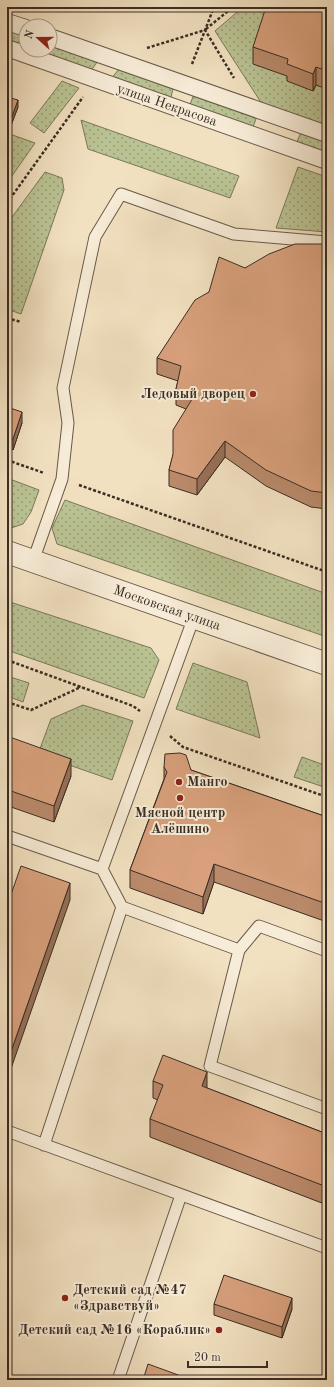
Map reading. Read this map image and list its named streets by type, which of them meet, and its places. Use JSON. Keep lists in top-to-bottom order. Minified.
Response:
{"streets":{"street":["улица Некрасова","Московская улица"]},"places":["Ледовый дворец","Манго","Мясной центр Алёшино","Детский сад №47 «Здравствуй»","Детский сад №16 «Кораблик»"],"scale_bar":"20 m","north":"left"}
